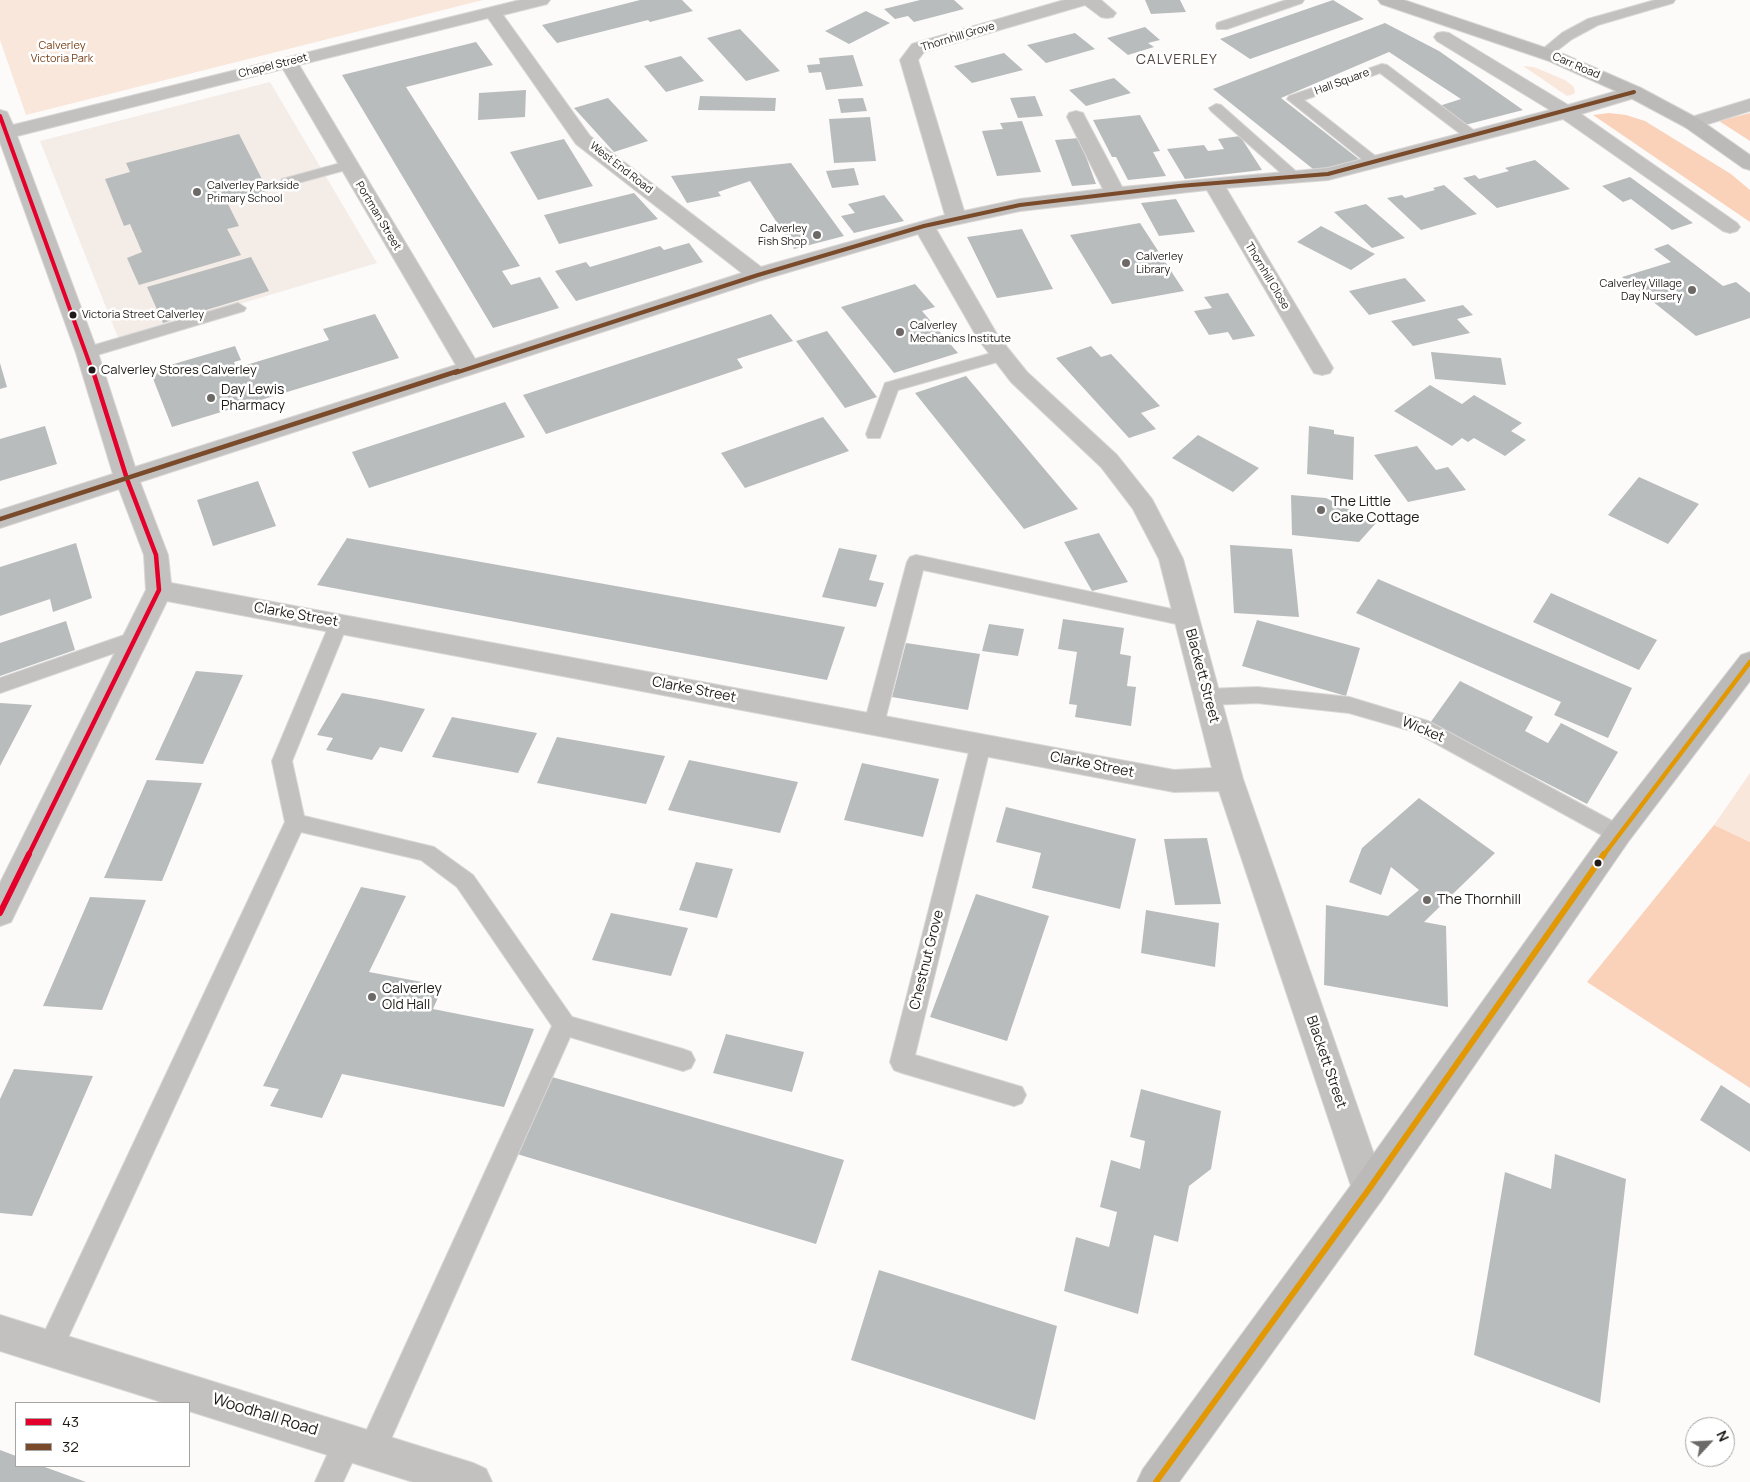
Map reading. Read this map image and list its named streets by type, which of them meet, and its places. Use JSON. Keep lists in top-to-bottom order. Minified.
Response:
{"streets":{"main road":["Carr Road"],"street":["Thornhill Grove","Chapel Street","West End Road","Portman Street","Thornhill Close","Clarke Street","Blackett Street","Woodhall Road"],"lane":["Hall Square","Wicket","Chestnut Grove"]},"crossings":[["Chapel Street","West End Road"],["Chapel Street","Portman Street"],["Clarke Street","Blackett Street"],["Clarke Street","Chestnut Grove"],["Blackett Street","Wicket"]],"districts":["CALVERLEY"],"parks":["Calverley Victoria Park"],"places":["Calverley Parkside Primary School","Calverley Fish Shop","Calverley Library","Calverley Village Day Nursery","Victoria Street Calverley","Calverley Mechanics Institute","Calverley Stores Calverley","Day Lewis Pharmacy","The Little Cake Cottage","The Thornhill","Calverley Old Hall"],"lines":["transit line 32","transit line 43"],"legend":["43","32"],"north":"top right"}
